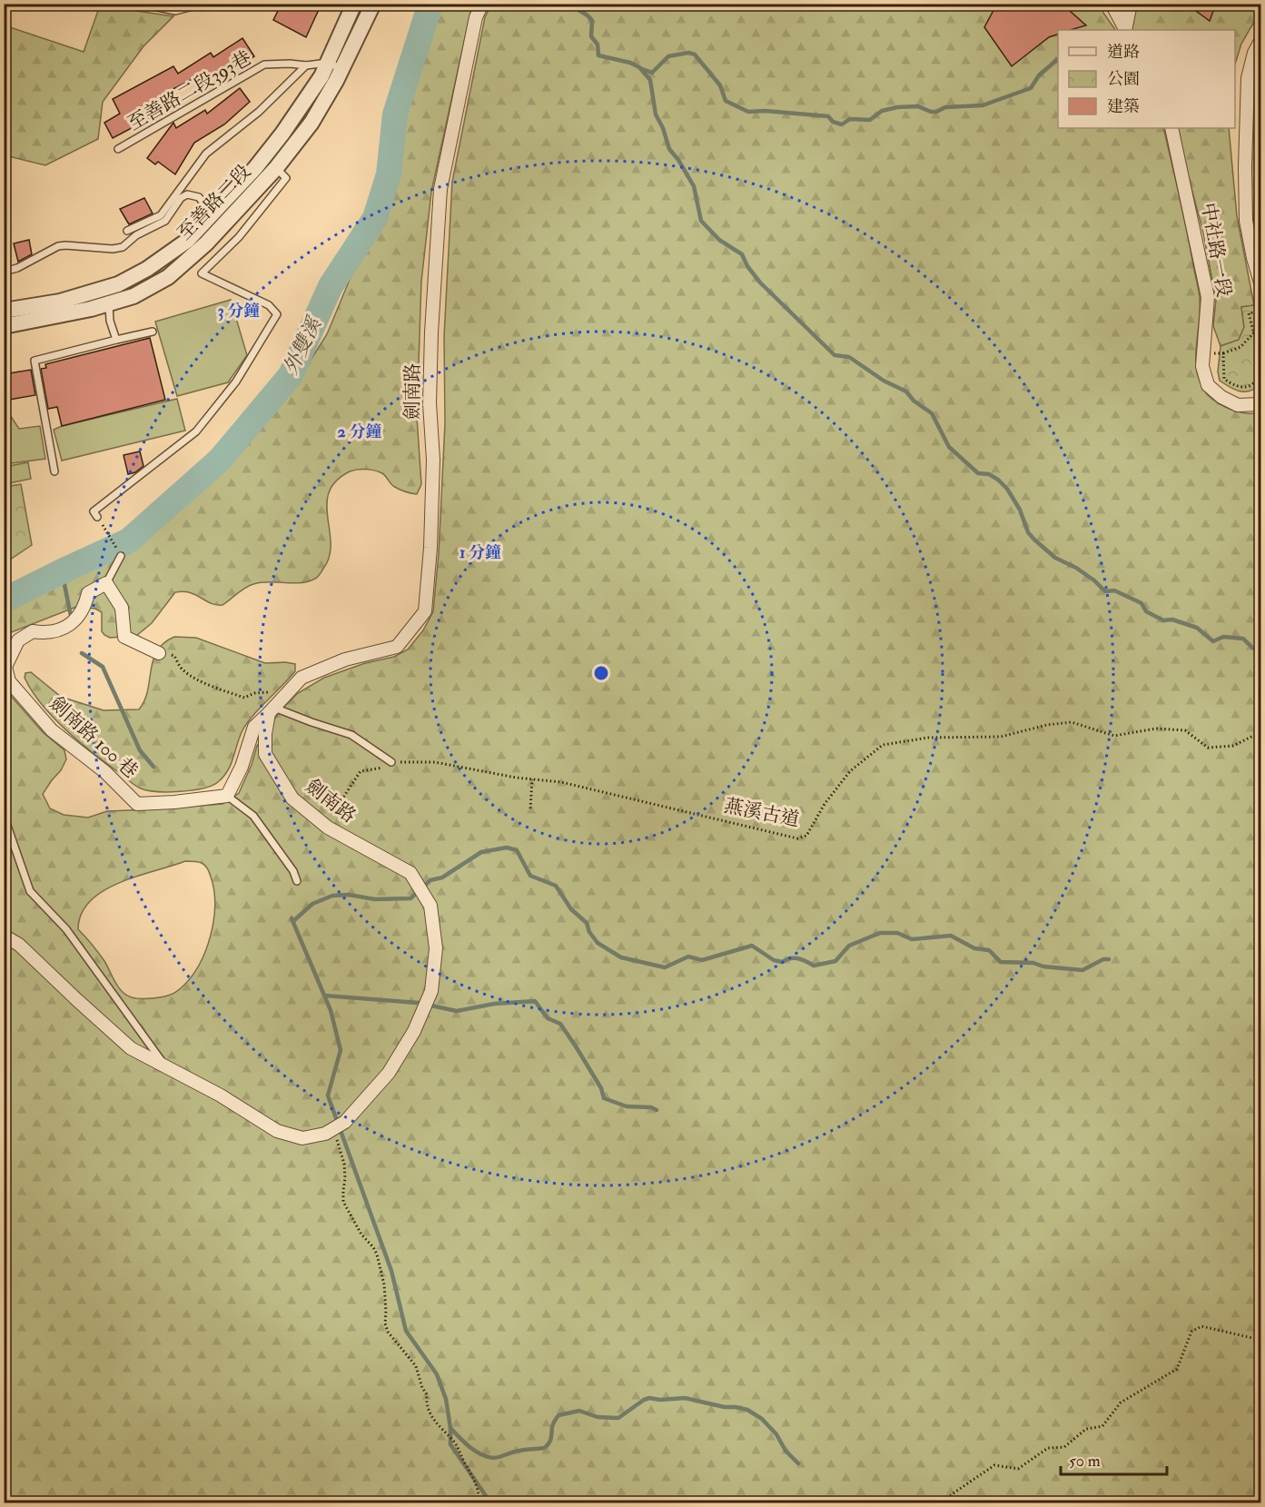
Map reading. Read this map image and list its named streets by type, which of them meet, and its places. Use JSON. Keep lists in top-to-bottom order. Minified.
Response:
{"streets":{"street":["至善路二段","中社路一段","劍南路","劍南路 100 巷"],"lane":["至善路二段393巷"],"path":["燕溪古道"]},"crossings":[["至善路二段393巷","至善路二段"]],"water":["外雙溪"],"legend":["道路","公園","建築"],"scale_bar":"50 m","rings":["3 分鐘","2 分鐘","1 分鐘"]}
